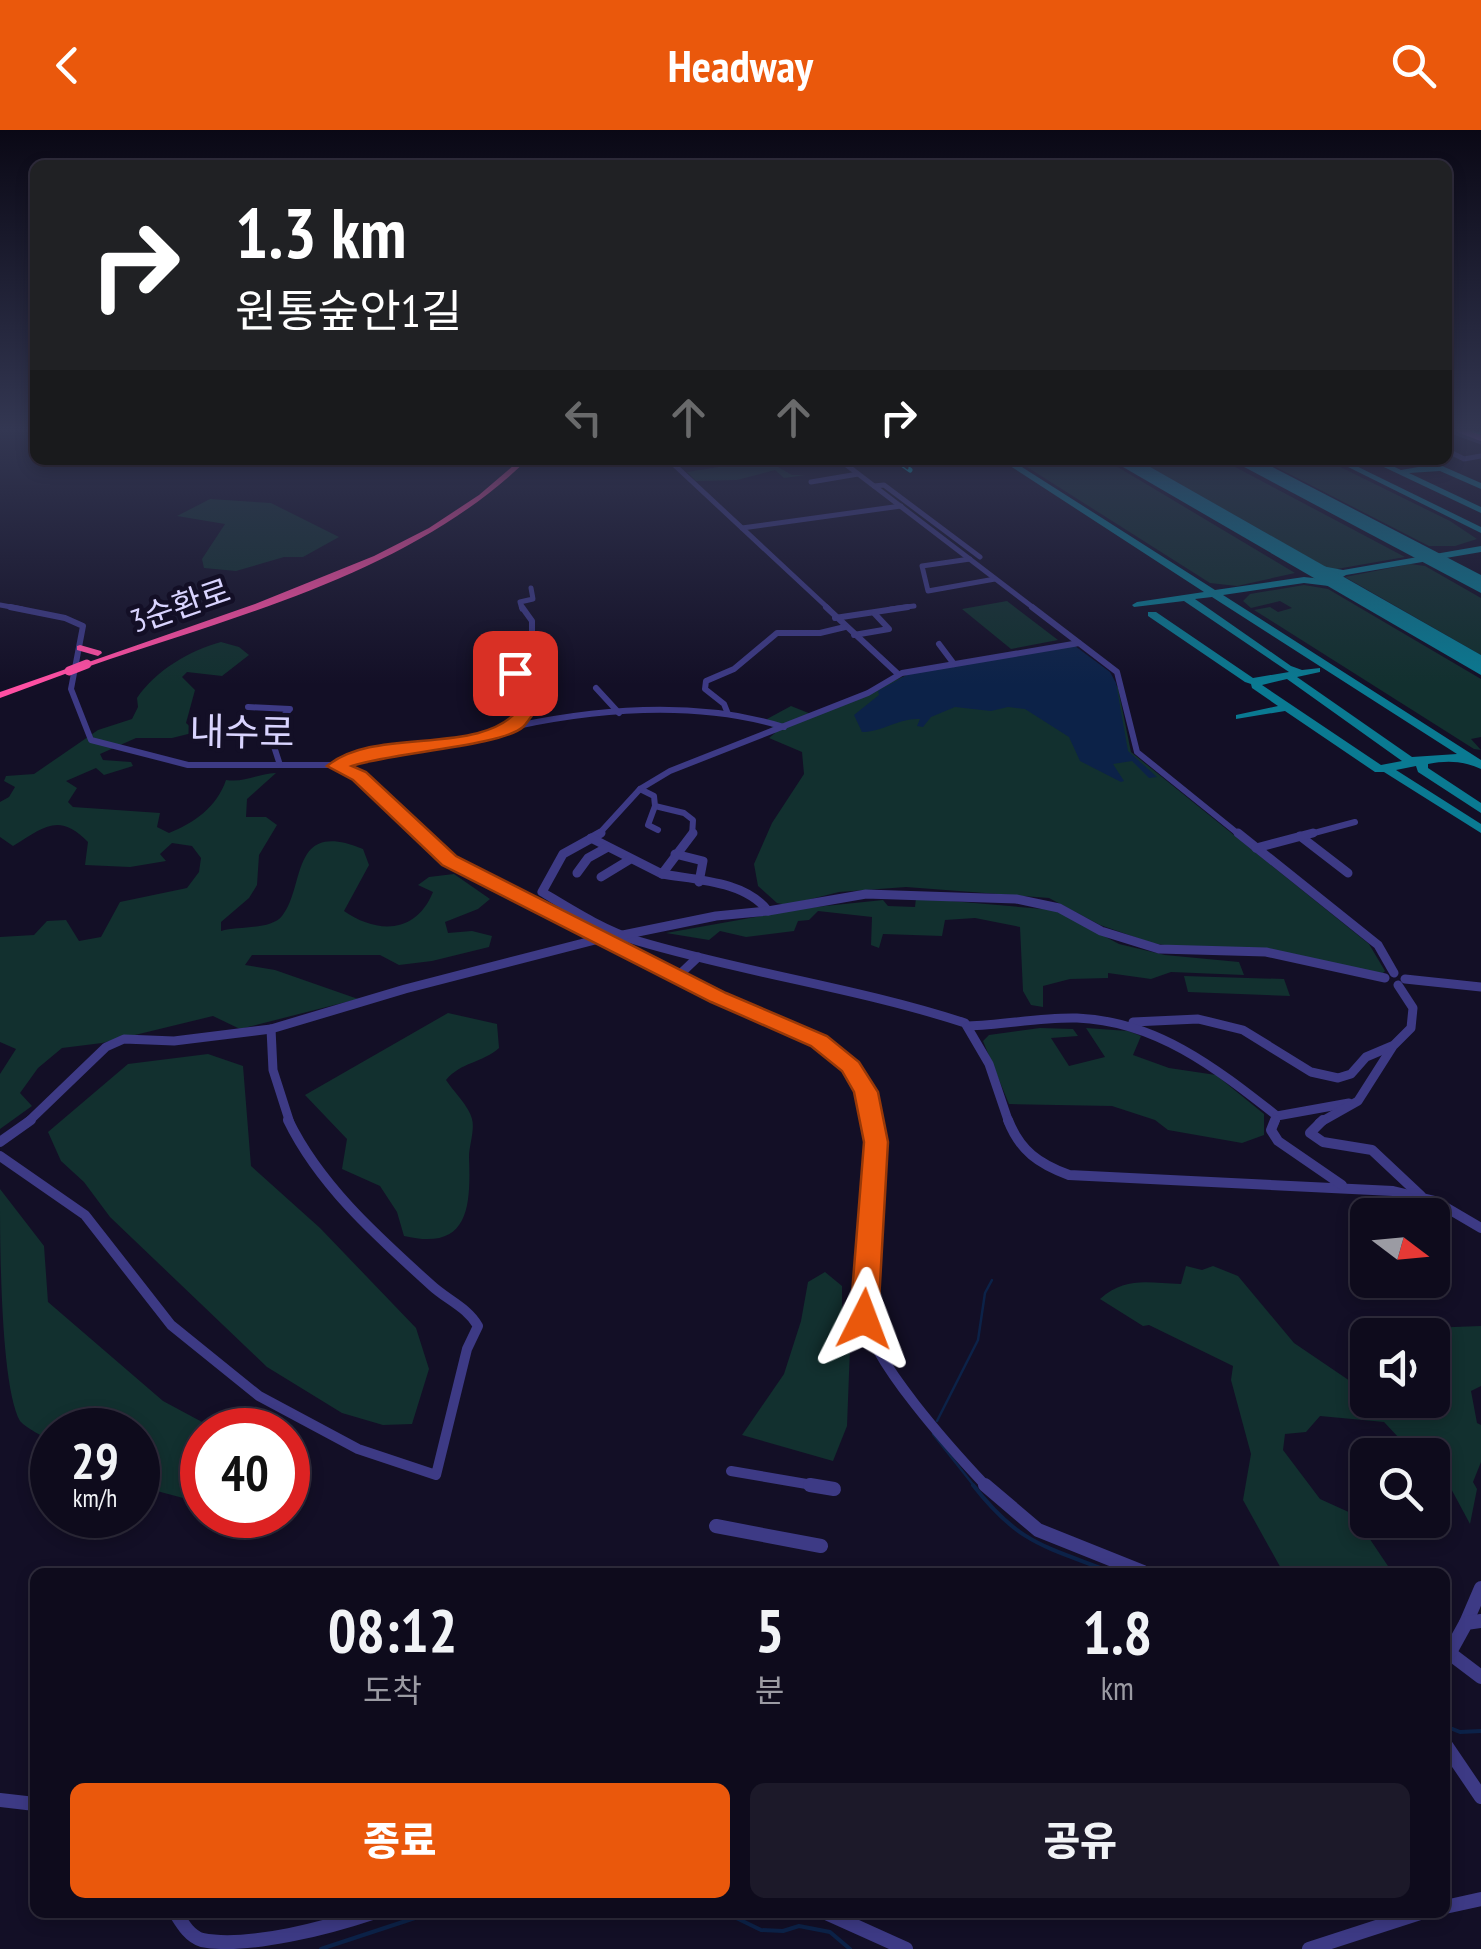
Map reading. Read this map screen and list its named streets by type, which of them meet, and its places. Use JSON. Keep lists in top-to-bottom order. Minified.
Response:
{"streets":{"highway":["3순환로"],"street":["내수로"]},"north":"right","page":{"header":"Headway","turn":["1.3 km","원통숲안1길"],"speed":"29 km/h","limit":"40","eta":["08:12","도착","5","분","1.8","km"],"buttons":["종료","공유"]}}
